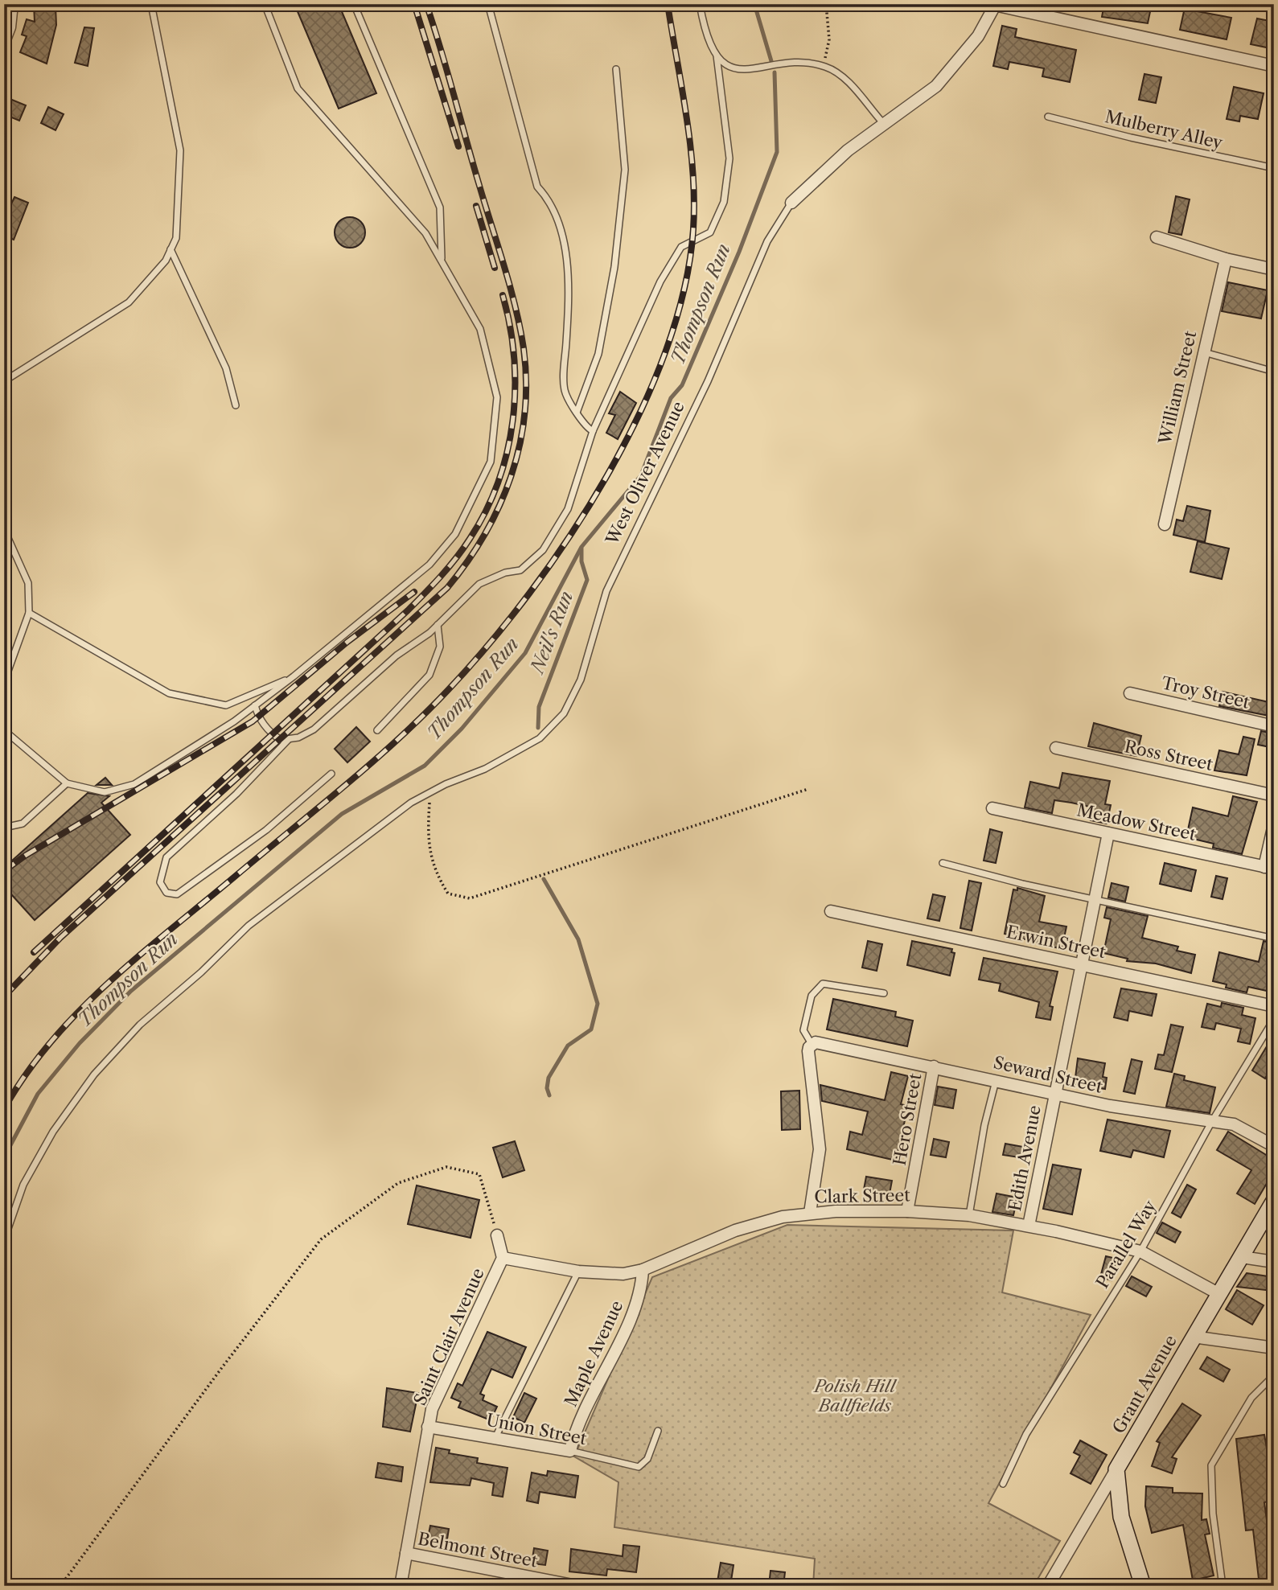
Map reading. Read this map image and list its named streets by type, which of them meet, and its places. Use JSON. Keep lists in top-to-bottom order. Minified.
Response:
{"streets":{"street":["William Street","West Oliver Avenue","Troy Street","Ross Street","Meadow Street","Erwin Street","Seward Street","Hero Street","Edith Avenue","Clark Street","Saint Clair Avenue","Maple Avenue","Grant Avenue","Union Street","Belmont Street"],"lane":["Mulberry Alley","Parallel Way"]},"crossings":[["Meadow Street","Edith Avenue"],["Erwin Street","Edith Avenue"],["Seward Street","Hero Street"],["Seward Street","Edith Avenue"],["Seward Street","Parallel Way"],["Hero Street","Clark Street"],["Edith Avenue","Clark Street"],["Clark Street","Parallel Way"],["Clark Street","Saint Clair Avenue"],["Clark Street","Maple Avenue"],["Clark Street","Grant Avenue"],["Saint Clair Avenue","Union Street"],["Saint Clair Avenue","Belmont Street"],["Maple Avenue","Union Street"]],"water":["Thompson Run","Neil's Run"],"parks":["Polish Hill Ballfields"]}
